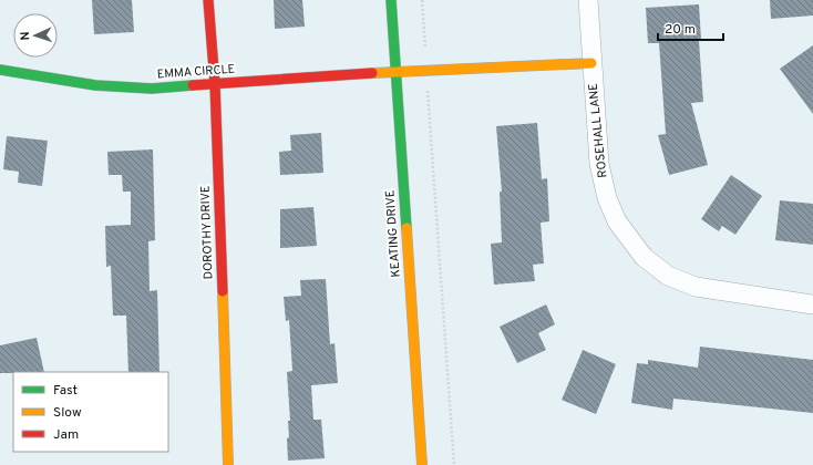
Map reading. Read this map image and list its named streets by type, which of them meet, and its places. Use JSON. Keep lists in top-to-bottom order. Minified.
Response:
{"streets":{"street":["EMMA CIRCLE","ROSEHALL LANE","DOROTHY DRIVE","KEATING DRIVE"]},"crossings":[["EMMA CIRCLE","ROSEHALL LANE"],["EMMA CIRCLE","DOROTHY DRIVE"],["EMMA CIRCLE","KEATING DRIVE"]],"legend":["Fast","Slow","Jam"],"scale_bar":"20 m","north":"left"}
